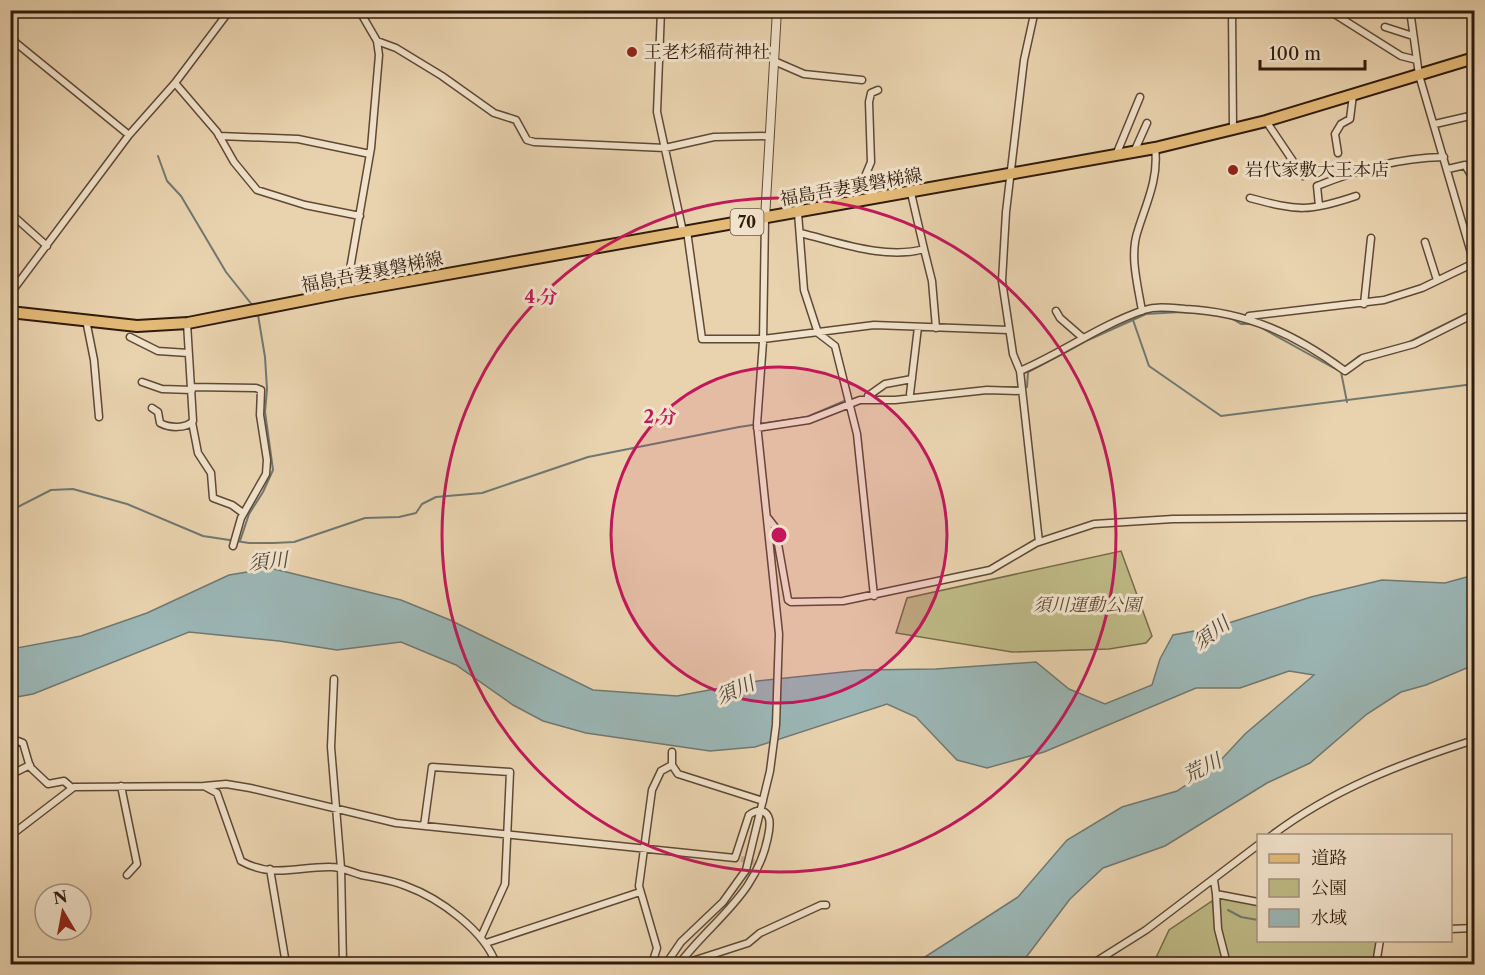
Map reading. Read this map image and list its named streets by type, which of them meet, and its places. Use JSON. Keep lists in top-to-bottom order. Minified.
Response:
{"streets":{"main road":["福島吾妻裏磐梯線","70"]},"water":["須川","荒川"],"parks":["須川運動公園"],"places":["王老杉稲荷神社","岩代家敷大王本店"],"legend":["道路","公園","水域"],"scale_bar":"100 m","north":"top","rings":["4 分","2 分"]}
